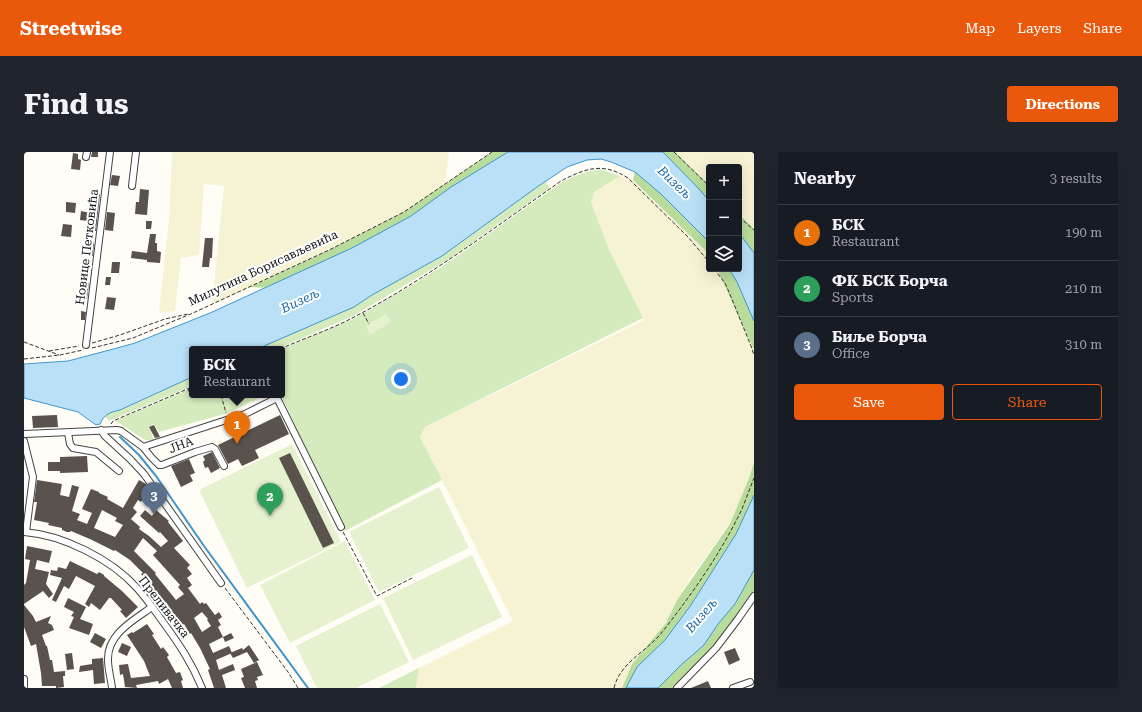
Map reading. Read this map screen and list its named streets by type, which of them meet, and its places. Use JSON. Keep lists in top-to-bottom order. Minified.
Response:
{"streets":{"street":["Новице Петковића","ЈНА","Преливачка"],"path":["Милутина Борисављевића"]},"crossings":[["Новице Петковића","Милутина Борисављевића"]],"water":["Визељ"],"page":{"header":"Streetwise","nav":["Map","Layers","Share"],"buttons":["Directions",["Save","Share"]],"title":"Find us","heading":["Nearby","3 results"],"map_buttons":["+","−"],"list":[{"mark":"1","name":"БСК","note":"Restaurant","value":"190 m"},{"mark":"2","name":"ФК БСК Борча","note":"Sports","value":"210 m"},{"mark":"3","name":"Биље Борча","note":"Office","value":"310 m"}],"popup":["БСК","Restaurant"],"pins":["1","3","2"]}}
